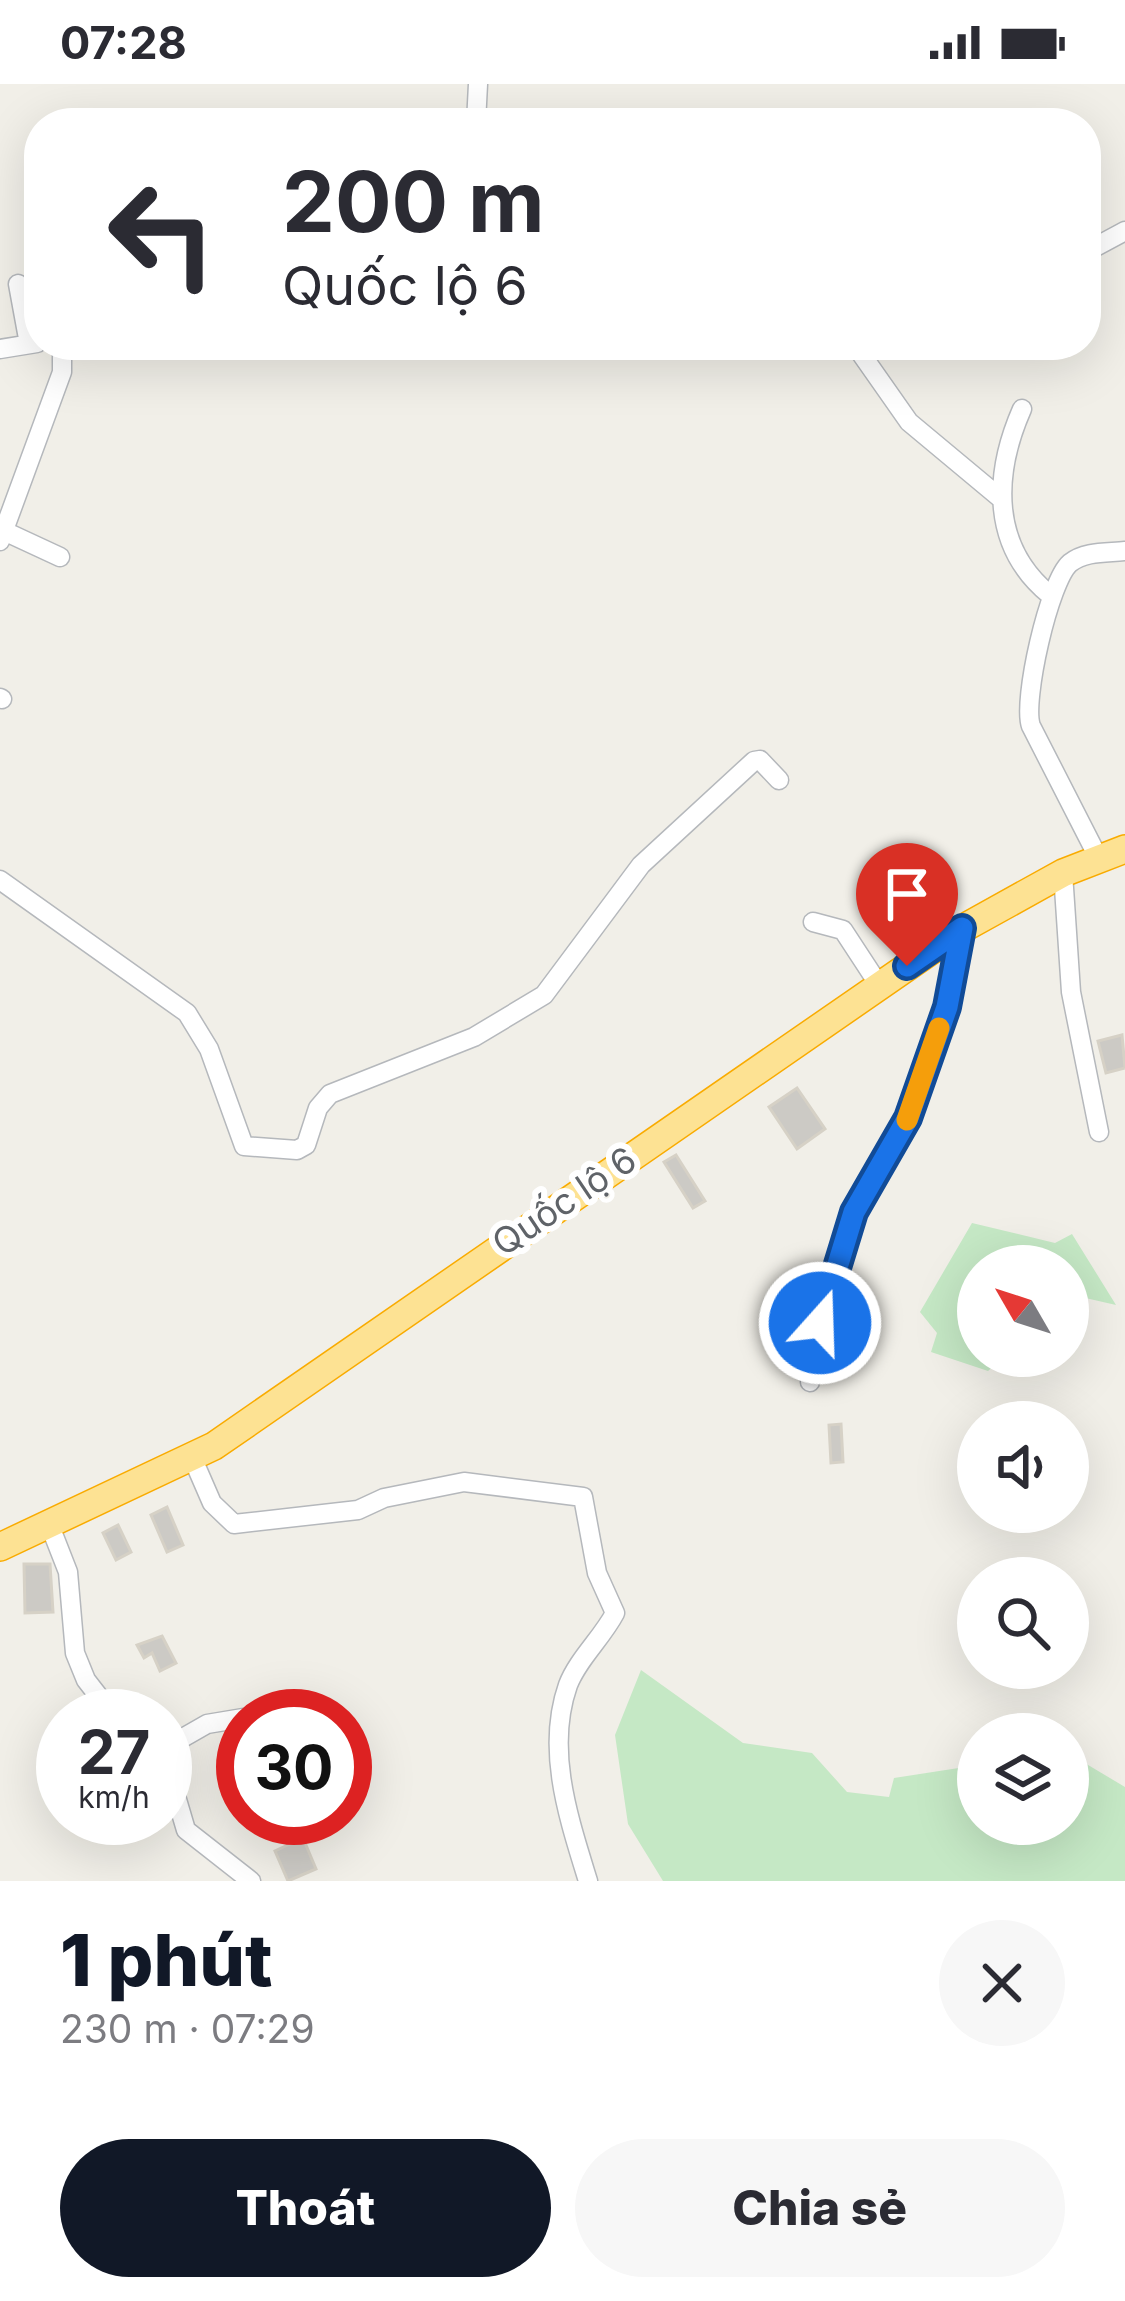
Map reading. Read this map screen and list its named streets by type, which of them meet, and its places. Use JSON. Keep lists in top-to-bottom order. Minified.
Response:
{"streets":{"highway":["Quốc lộ 6"]},"north":"top left","page":{"status":"07:28","turn":["200 m","Quốc lộ 6"],"speed":"27 km/h","limit":"30","heading":["1 phút","230 m · 07:29"],"buttons":["Thoát","Chia sẻ"]}}
